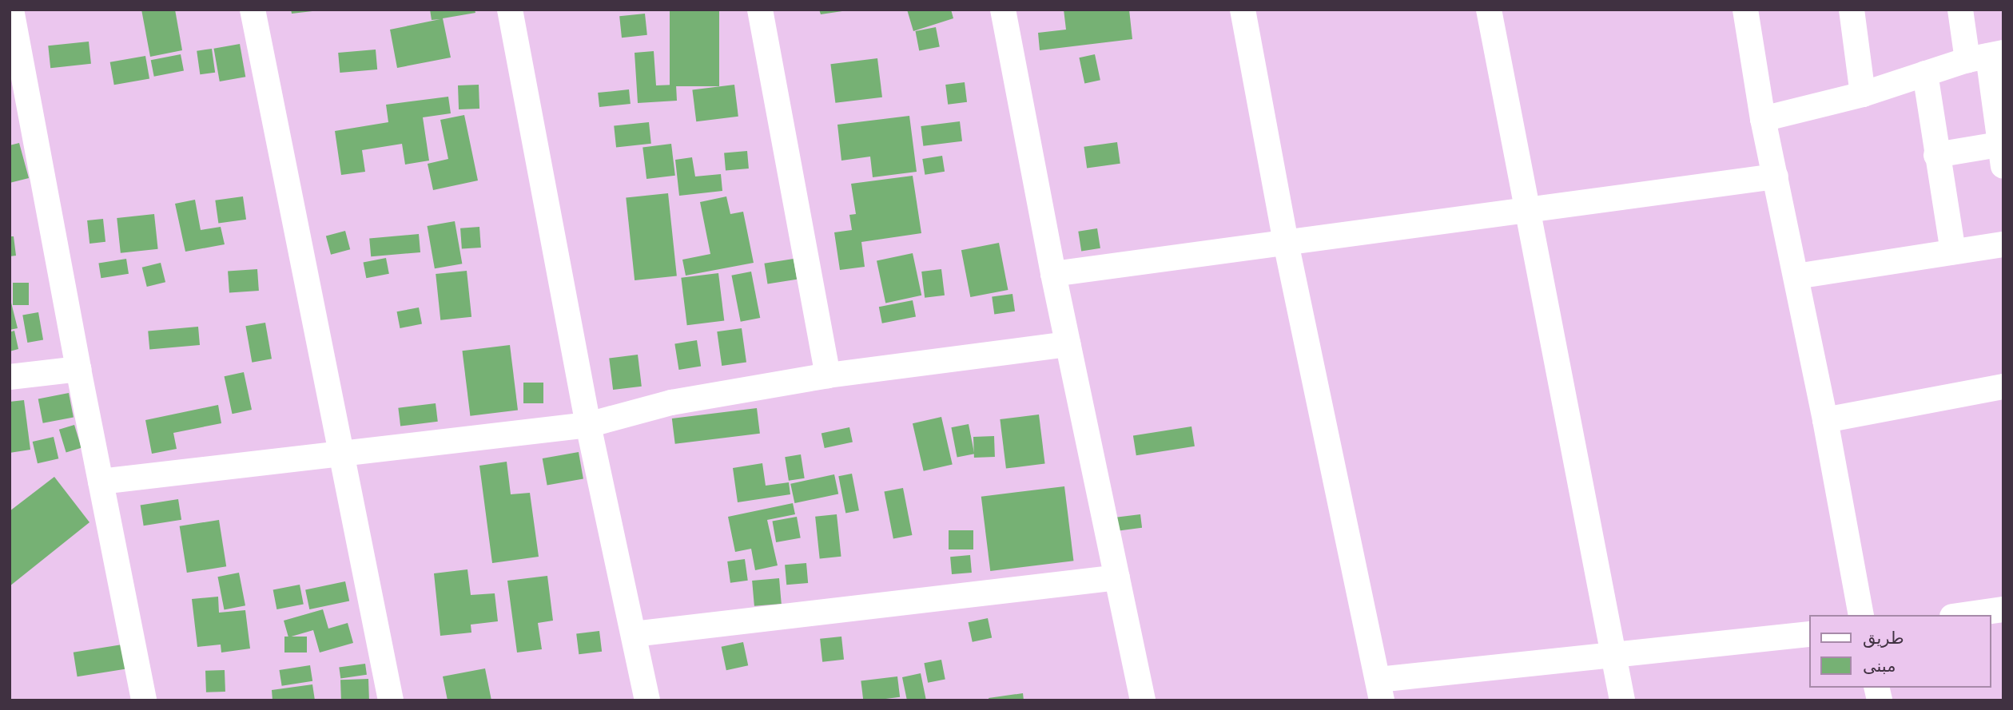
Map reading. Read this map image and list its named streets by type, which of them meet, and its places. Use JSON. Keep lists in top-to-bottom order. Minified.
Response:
{"legend":["طريق","مبنى"]}
